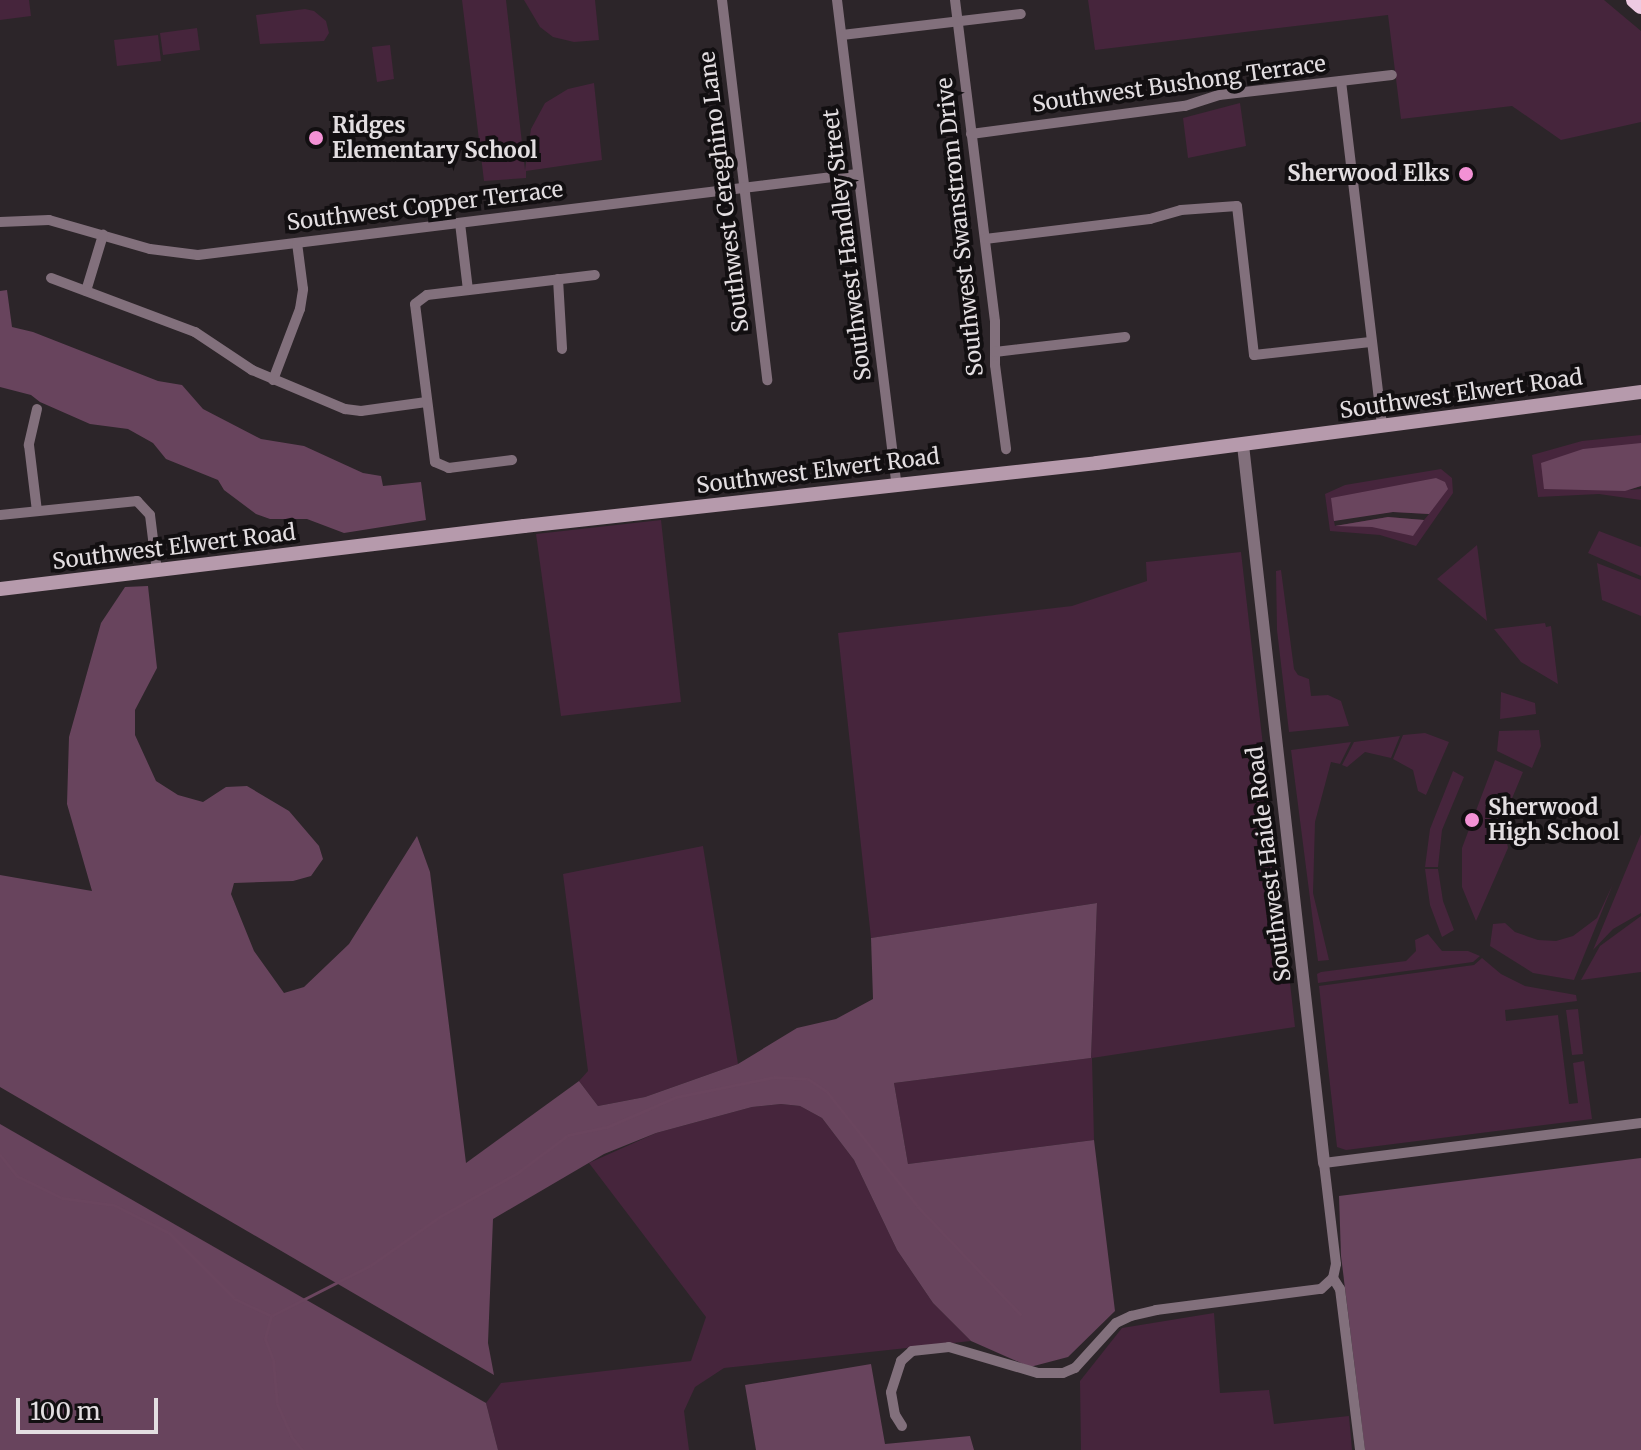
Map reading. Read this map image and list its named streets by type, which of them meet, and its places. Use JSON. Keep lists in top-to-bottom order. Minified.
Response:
{"streets":{"main road":["Southwest Elwert Road"],"street":["Southwest Bushong Terrace","Southwest Cereghino Lane","Southwest Copper Terrace","Southwest Swanstrom Drive","Southwest Handley Street","Southwest Haide Road"]},"crossings":[["Southwest Bushong Terrace","Southwest Swanstrom Drive"],["Southwest Cereghino Lane","Southwest Copper Terrace"],["Southwest Copper Terrace","Southwest Handley Street"],["Southwest Handley Street","Southwest Elwert Road"],["Southwest Elwert Road","Southwest Haide Road"]],"places":["Ridges Elementary School","Sherwood Elks","Sherwood High School"],"scale_bar":"100 m"}
